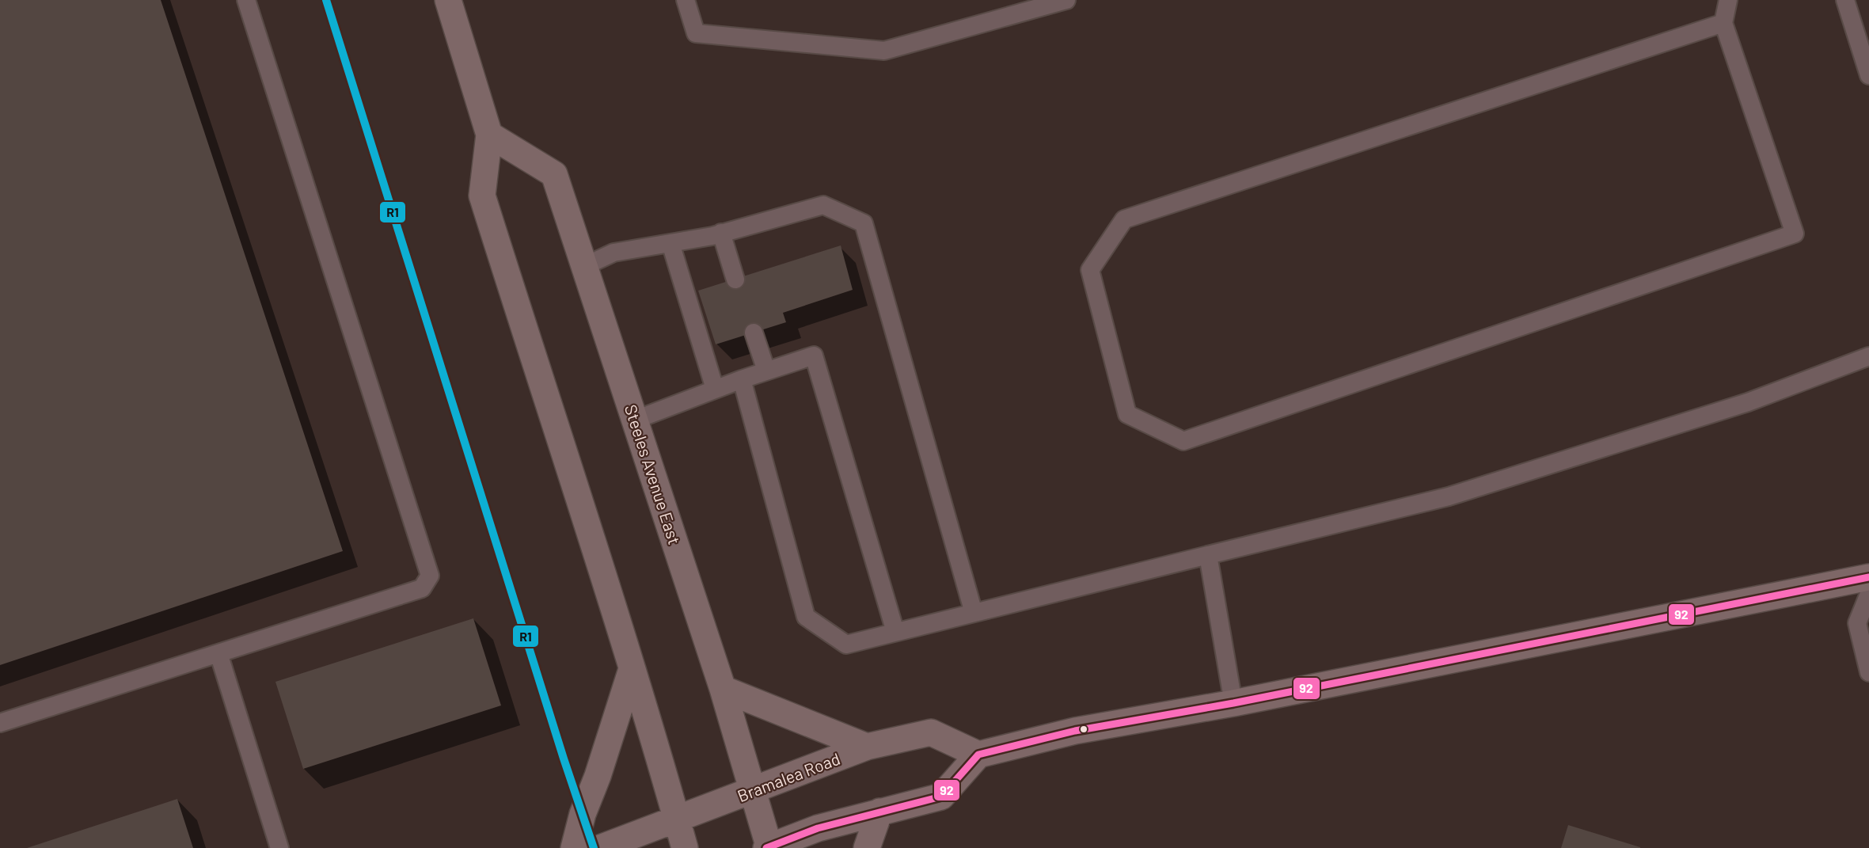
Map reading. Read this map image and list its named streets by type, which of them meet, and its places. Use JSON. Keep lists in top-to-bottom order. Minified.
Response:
{"streets":{"main road":["Steeles Avenue East","Bramalea Road"]},"crossings":[["Steeles Avenue East","Bramalea Road"]],"lines":["transit line R1","transit line 92"]}
